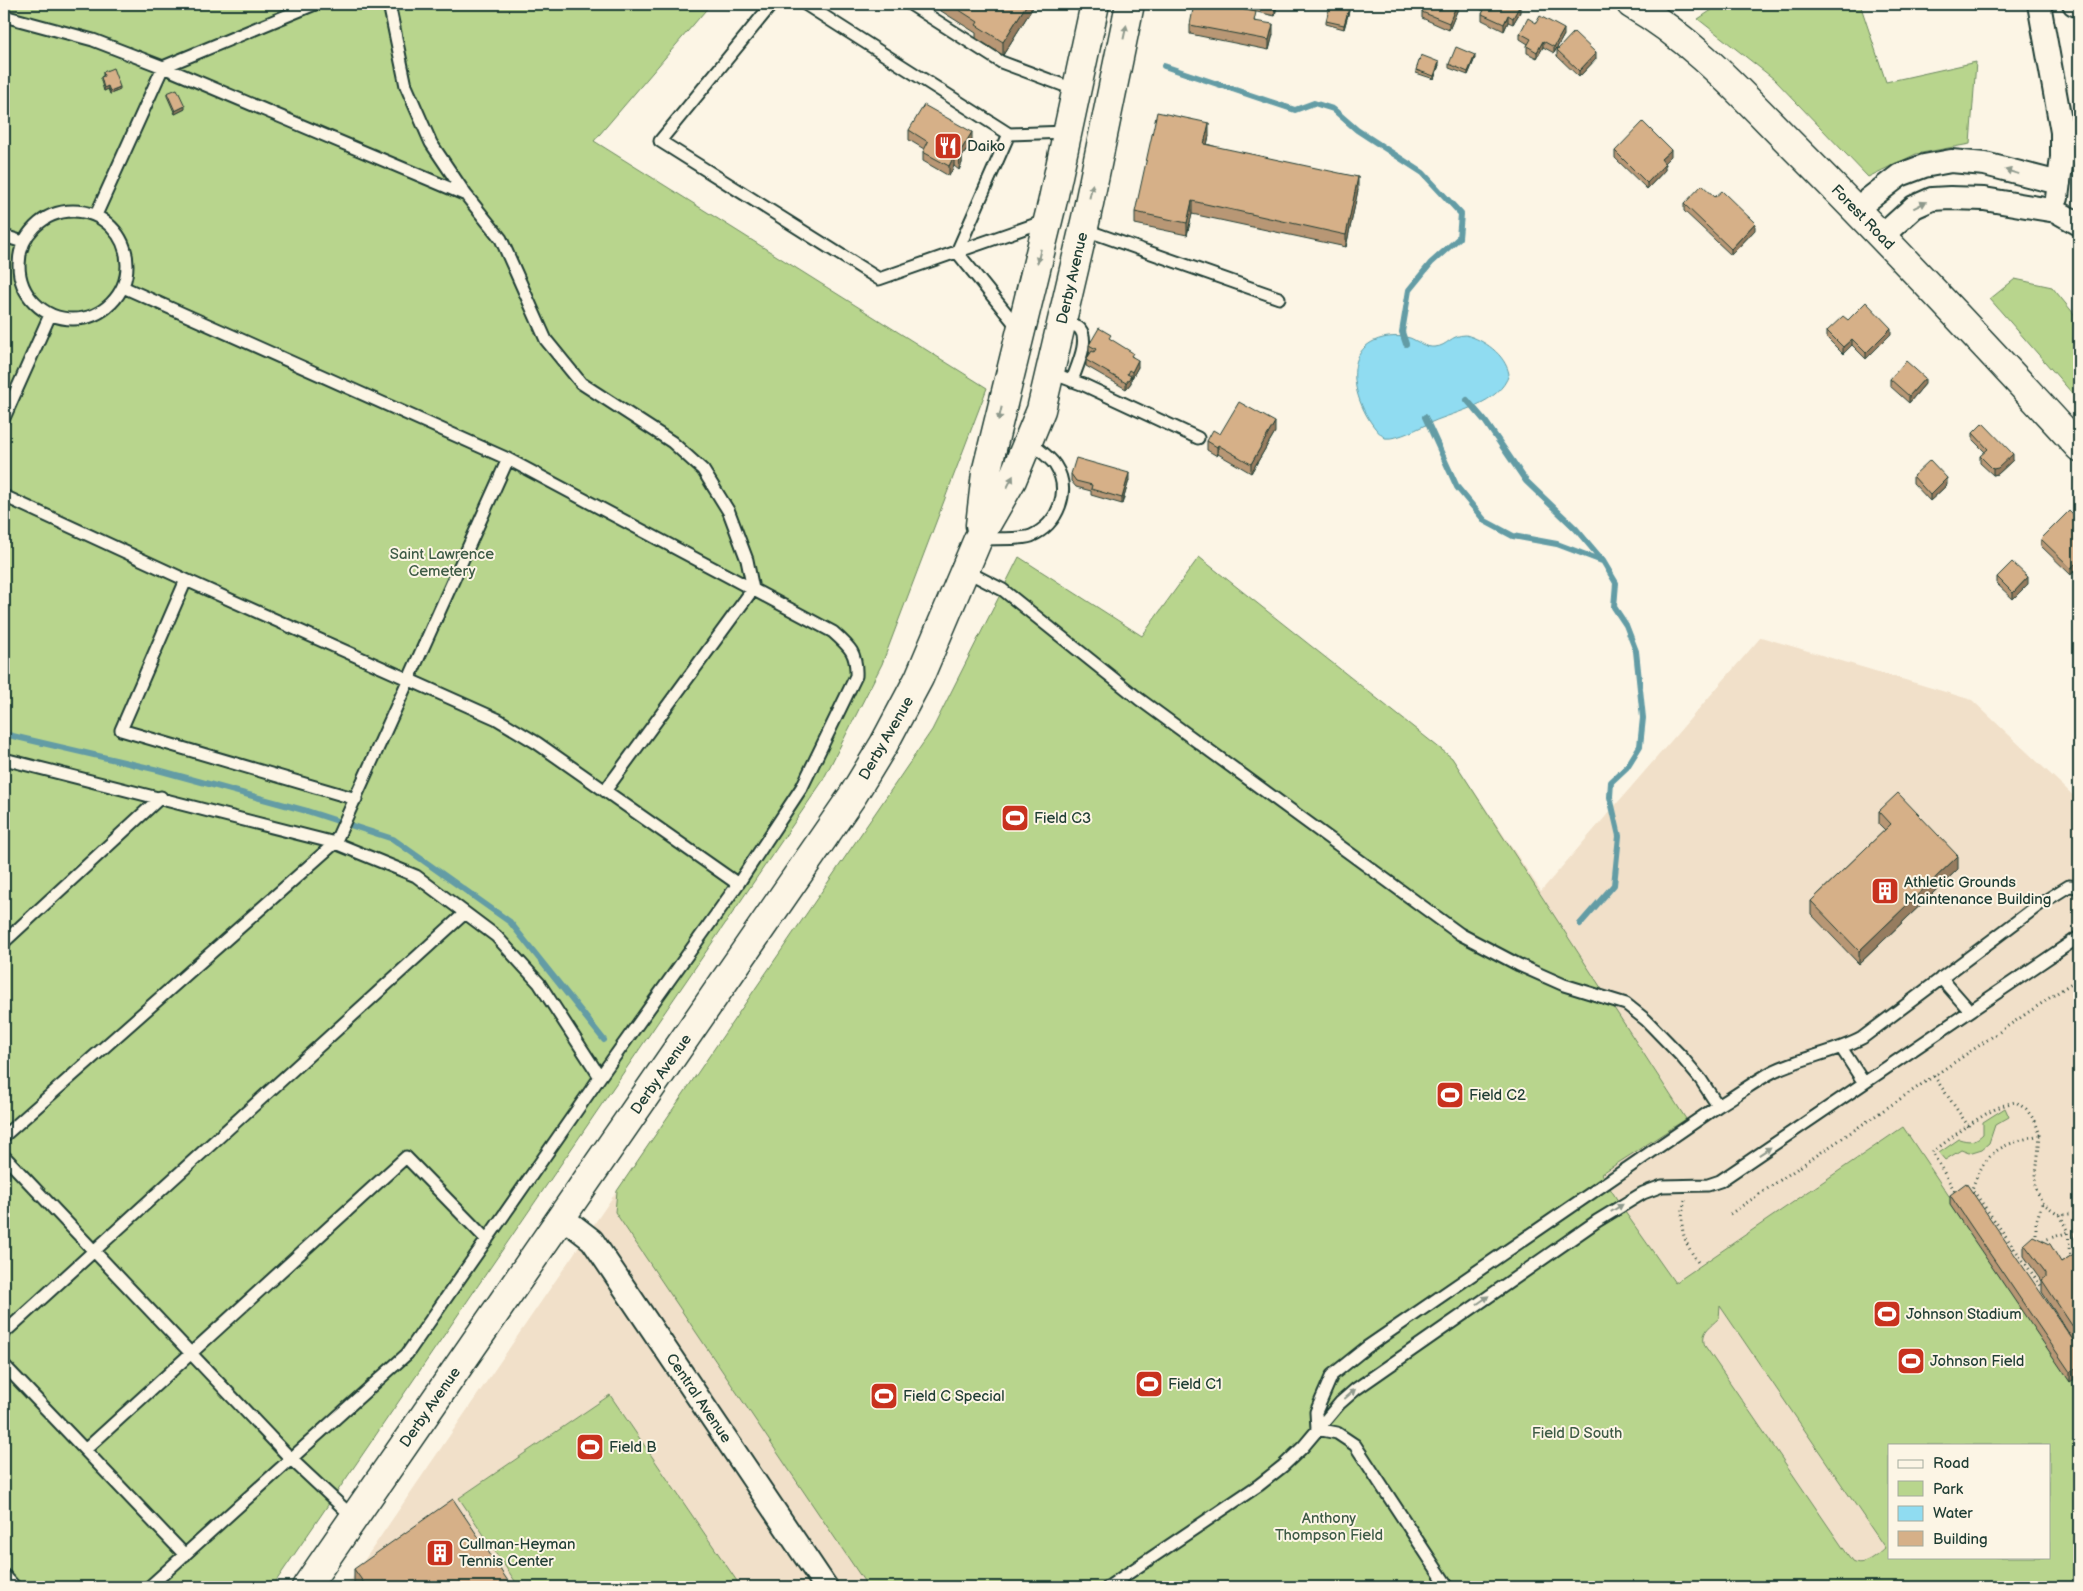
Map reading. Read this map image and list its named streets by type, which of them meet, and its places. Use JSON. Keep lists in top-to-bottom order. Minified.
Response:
{"streets":{"main road":["Forest Road","Derby Avenue"],"street":["Central Avenue"]},"crossings":[["Derby Avenue","Central Avenue"]],"parks":["Saint Lawrence Cemetery","Field D South","Anthony Thompson Field"],"places":{"restaurant":["Daiko"],"sports":["Field C3","Field C2","Johnson Stadium","Johnson Field","Field C1","Field C Special","Field B"],"building":["Athletic Grounds Maintenance Building","Cullman-Heyman Tennis Center"]},"legend":["Road","Park","Water","Building"]}
